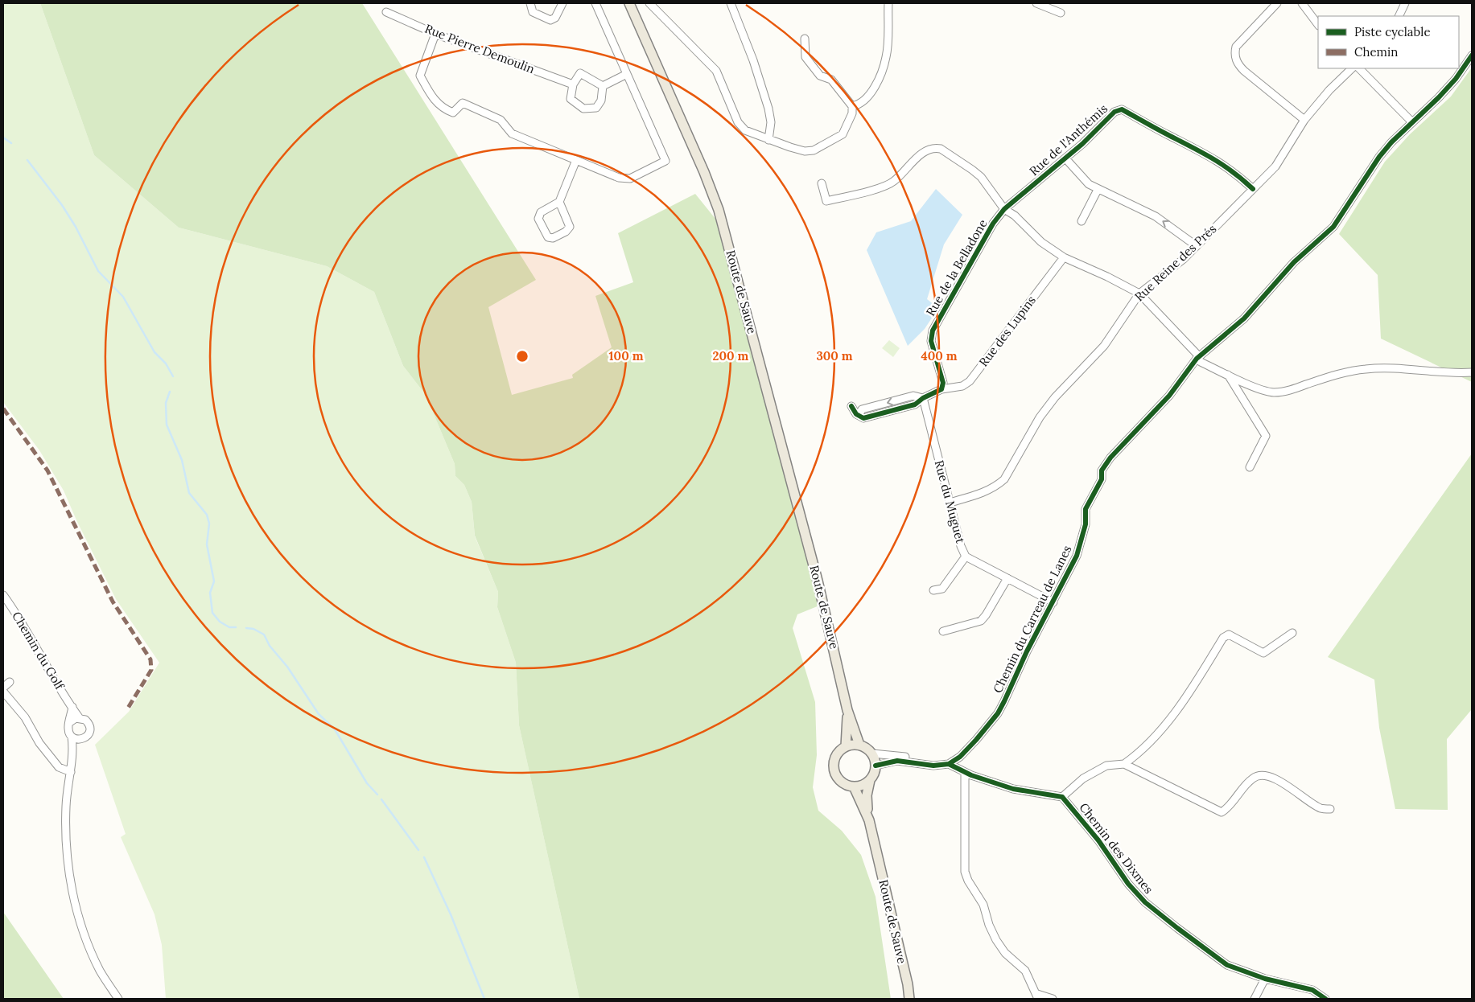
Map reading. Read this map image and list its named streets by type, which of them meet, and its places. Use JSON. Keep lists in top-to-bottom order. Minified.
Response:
{"streets":{"main road":["Route de Sauve"],"street":["Rue Pierre Demoulin","Rue de l'Anthémis","Rue Reine des Prés","Rue de la Belladone","Rue des Lupins","Rue du Muguet","Chemin du Carreau de Lanes","Chemin du Golf","Chemin des Dixmes"]},"crossings":[["Rue de l'Anthémis","Rue Reine des Prés"],["Rue de l'Anthémis","Rue de la Belladone"],["Rue Reine des Prés","Rue du Muguet"],["Rue de la Belladone","Rue des Lupins"],["Rue du Muguet","Chemin du Carreau de Lanes"]],"legend":["Piste cyclable","Chemin"],"rings":["100 m","200 m","300 m","400 m"]}
